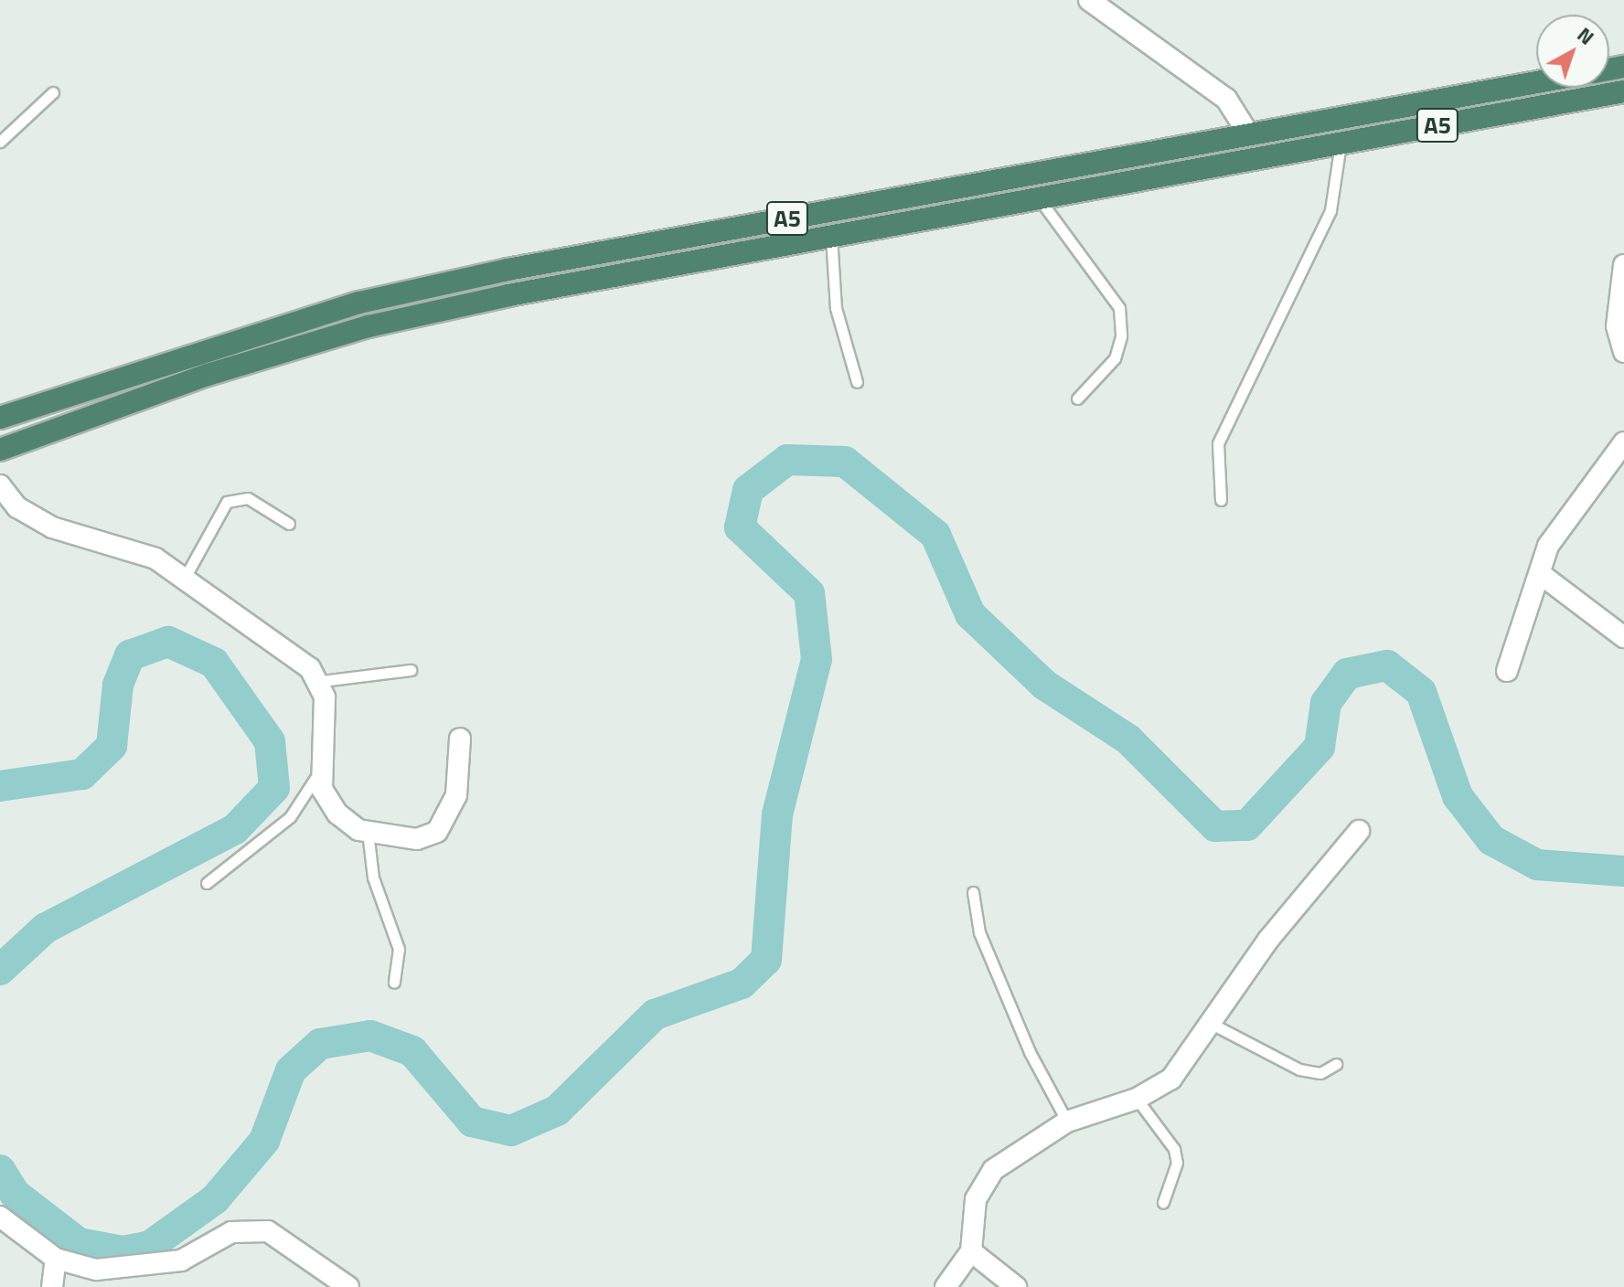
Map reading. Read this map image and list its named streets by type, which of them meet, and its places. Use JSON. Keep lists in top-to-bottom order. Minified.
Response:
{"streets":{"highway":["A5"]},"north":"top right"}
